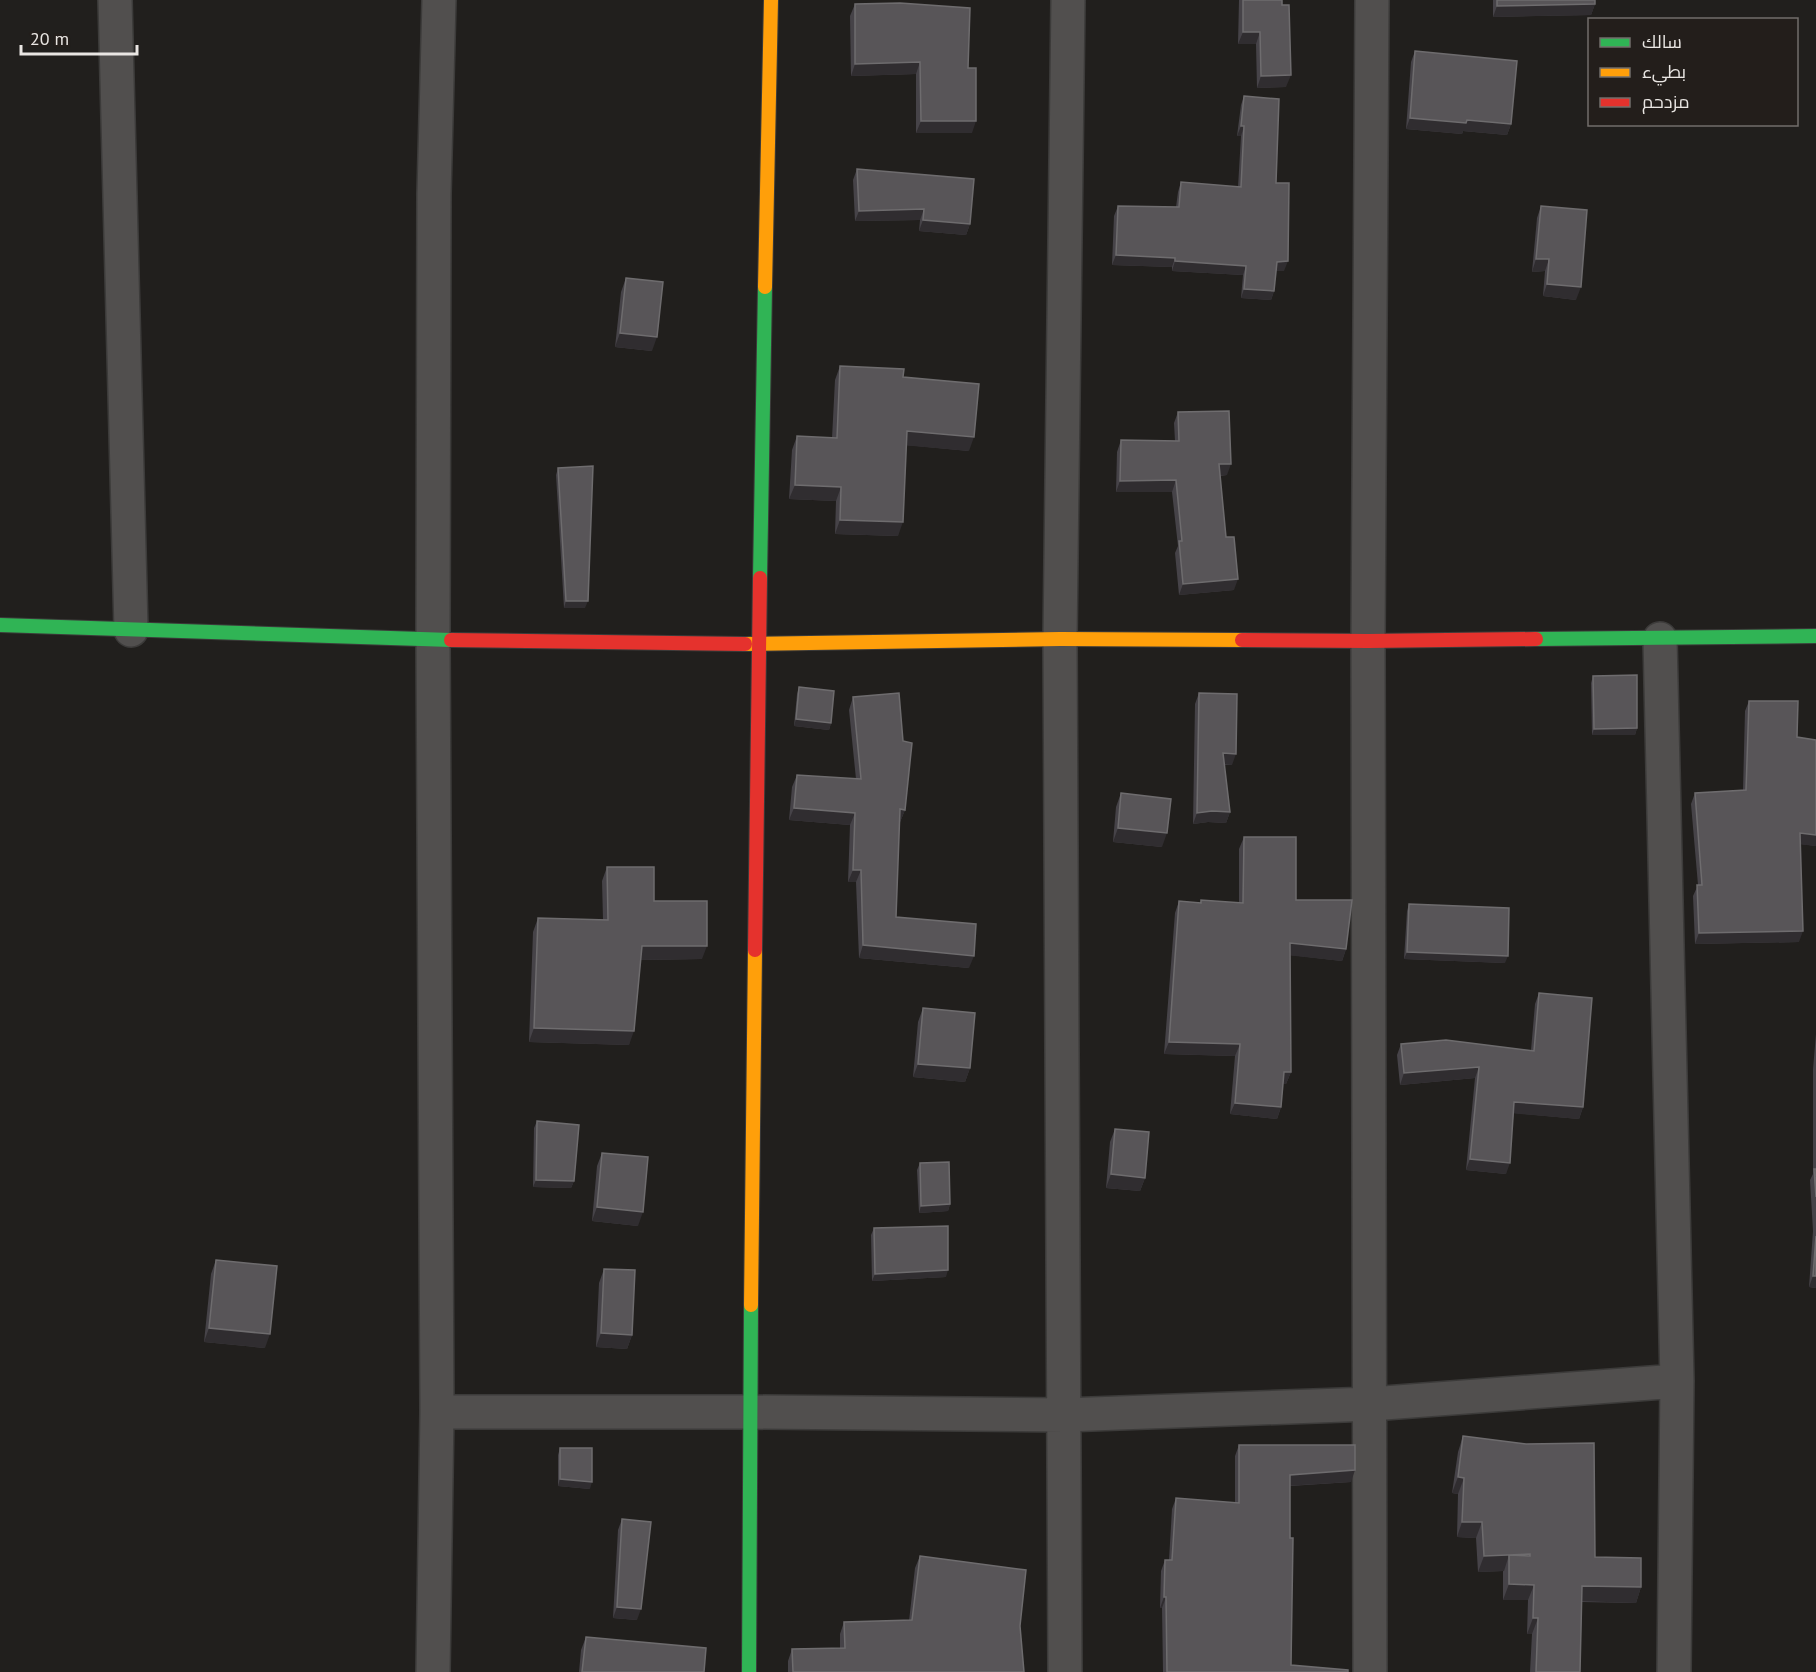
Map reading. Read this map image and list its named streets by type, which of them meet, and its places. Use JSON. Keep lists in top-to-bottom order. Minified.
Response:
{"legend":["سالك","بطيء","مزدحم"],"scale_bar":"20 m"}
